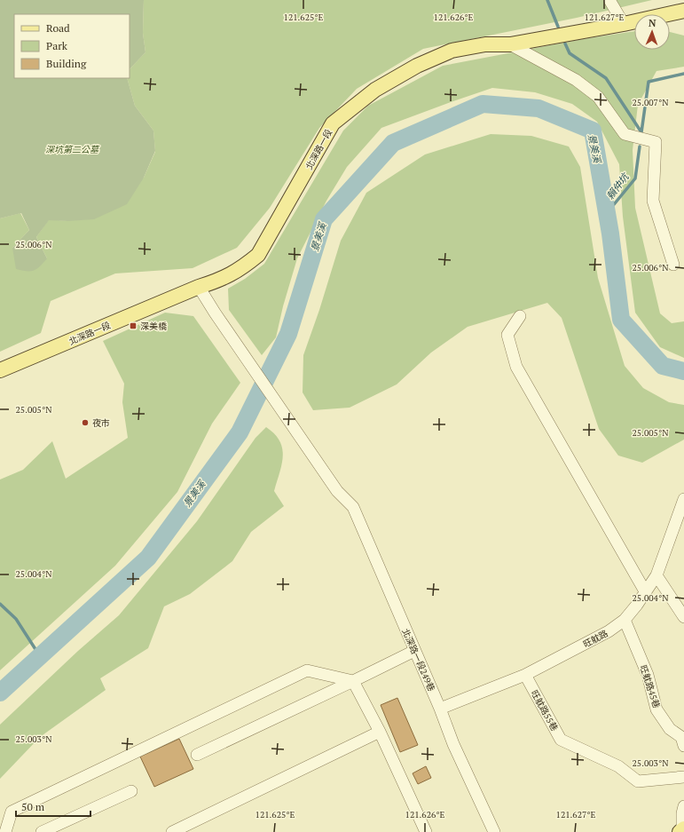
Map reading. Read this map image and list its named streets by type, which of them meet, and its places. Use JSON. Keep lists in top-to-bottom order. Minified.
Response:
{"streets":{"main road":["北深路一段"],"street":["旺躭路","北深路一段249巷","旺躭路45巷","旺躭路55巷"]},"crossings":[["北深路一段","北深路一段249巷"],["旺躭路","北深路一段249巷"],["旺躭路","旺躭路45巷"],["旺躭路","旺躭路55巷"]],"water":["景美溪","賴仲坑"],"parks":["深坑第二公墓"],"places":{"transit":["深美橋"],"other":["夜市"]},"legend":["Road","Park","Building"],"scale_bar":"50 m","north":"top","coordinates":["121.625°E","121.626°E","121.627°E","25.007°N","25.006°N","25.005°N","25.004°N","25.003°N"]}
